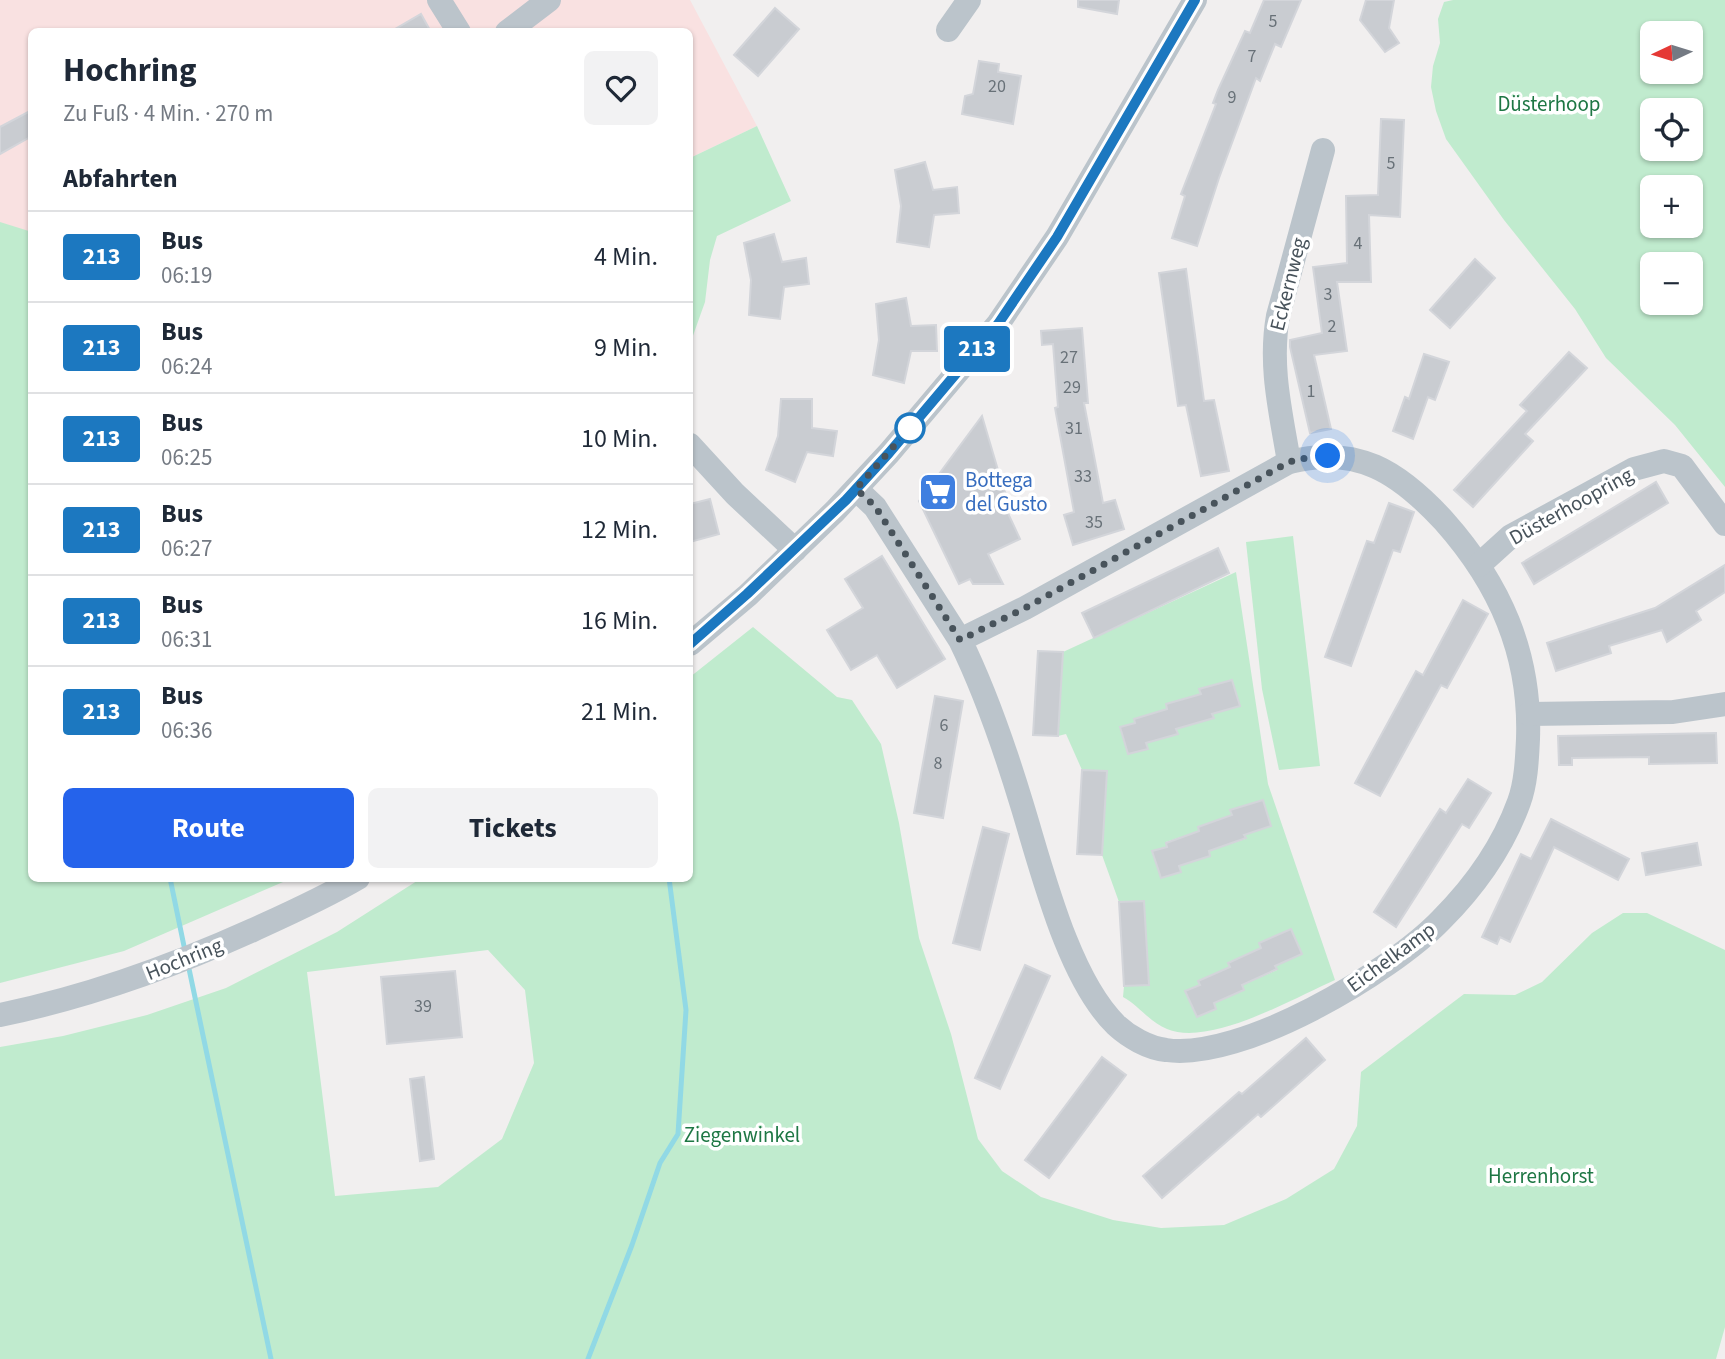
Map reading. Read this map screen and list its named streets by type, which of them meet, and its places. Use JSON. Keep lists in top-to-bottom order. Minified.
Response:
{"streets":{"street":["Eckernweg","Düsterhoopring","Eichelkamp","Hochring"]},"crossings":[["Eckernweg","Eichelkamp"],["Düsterhoopring","Eichelkamp"]],"parks":["Düsterhoop","Ziegenwinkel","Herrenhorst"],"places":{"supermarket":["Bottega del Gusto"]},"lines":["bus line 213"],"house_numbers":["5","7","20","9","5","4","3","2","27","29","1","31","33","35","6","8","39"],"north":"left","page":{"on_map":"213","map_buttons":["+","−"],"heading":[["Hochring","Zu Fuß · 4 Min. · 270 m"],"Abfahrten"],"list":[{"mark":"213","name":"Bus","note":"06:19","value":"4 Min."},{"mark":"213","name":"Bus","note":"06:24","value":"9 Min."},{"mark":"213","name":"Bus","note":"06:25","value":"10 Min."},{"mark":"213","name":"Bus","note":"06:27","value":"12 Min."},{"mark":"213","name":"Bus","note":"06:31","value":"16 Min."},{"mark":"213","name":"Bus","note":"06:36","value":"21 Min."}],"buttons":["Route","Tickets"]}}
